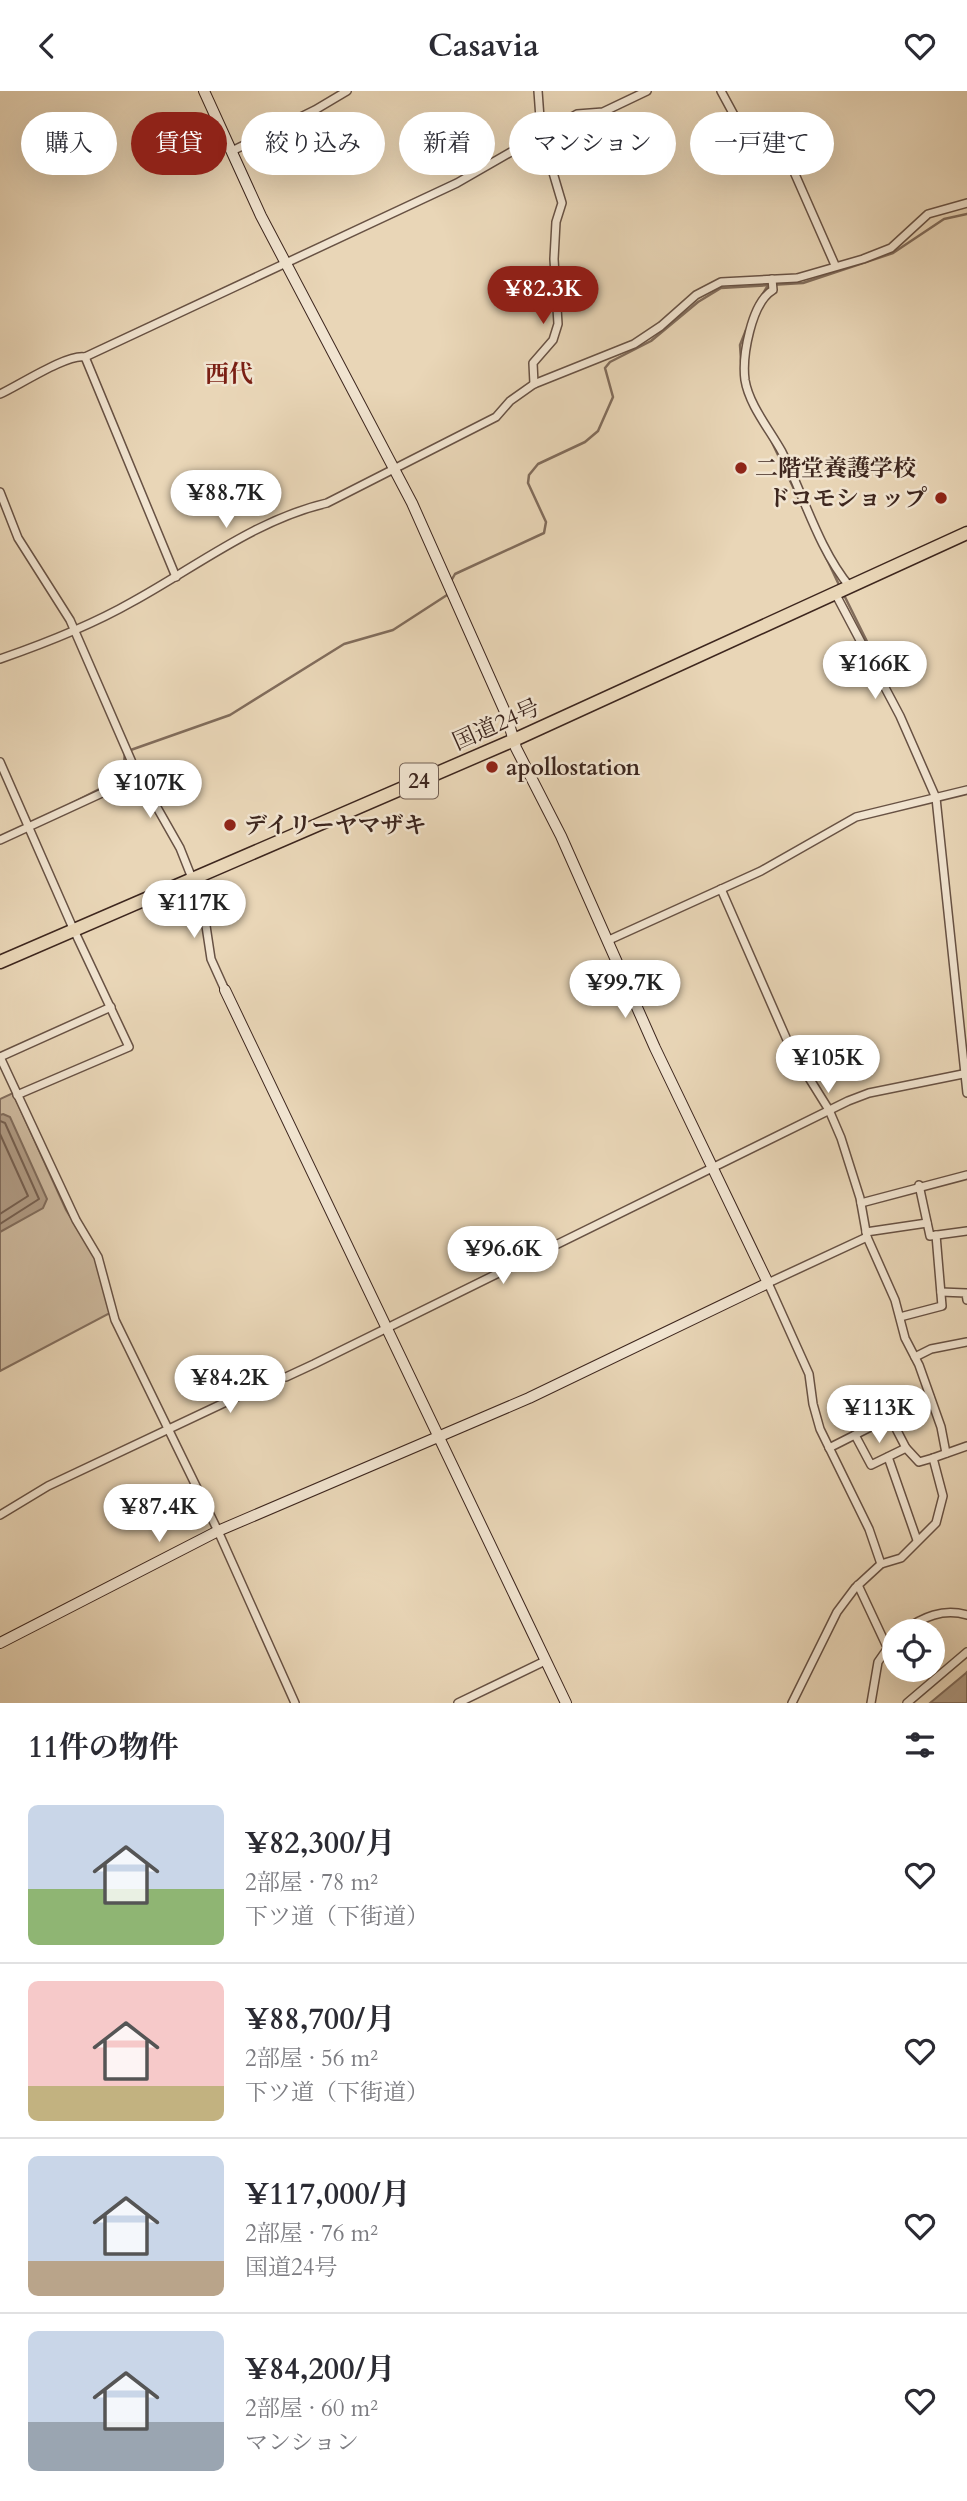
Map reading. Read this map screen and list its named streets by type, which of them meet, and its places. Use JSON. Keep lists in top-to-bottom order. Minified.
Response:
{"streets":{"highway":["国道24号","24"]},"districts":["西代"],"places":["二階堂養護学校","ドコモショップ","apollostation","デイリーヤマザキ"],"page":{"header":"Casavia","chip":["購入","賃貸","絞り込み","新着","マンション","一戸建て"],"price":["¥82.3K","¥88.7K","¥166K","¥107K","¥117K","¥99.7K","¥105K","¥96.6K","¥84.2K","¥113K","¥87.4K"],"heading":"11件の物件","list":[{"name":"¥82,300/月","note":"2部屋 · 78 m² · 下ツ道（下街道）"},{"name":"¥88,700/月","note":"2部屋 · 56 m² · 下ツ道（下街道）"},{"name":"¥117,000/月","note":"2部屋 · 76 m² · 国道24号"},{"name":"¥84,200/月","note":"2部屋 · 60 m² · マンション"}]}}
